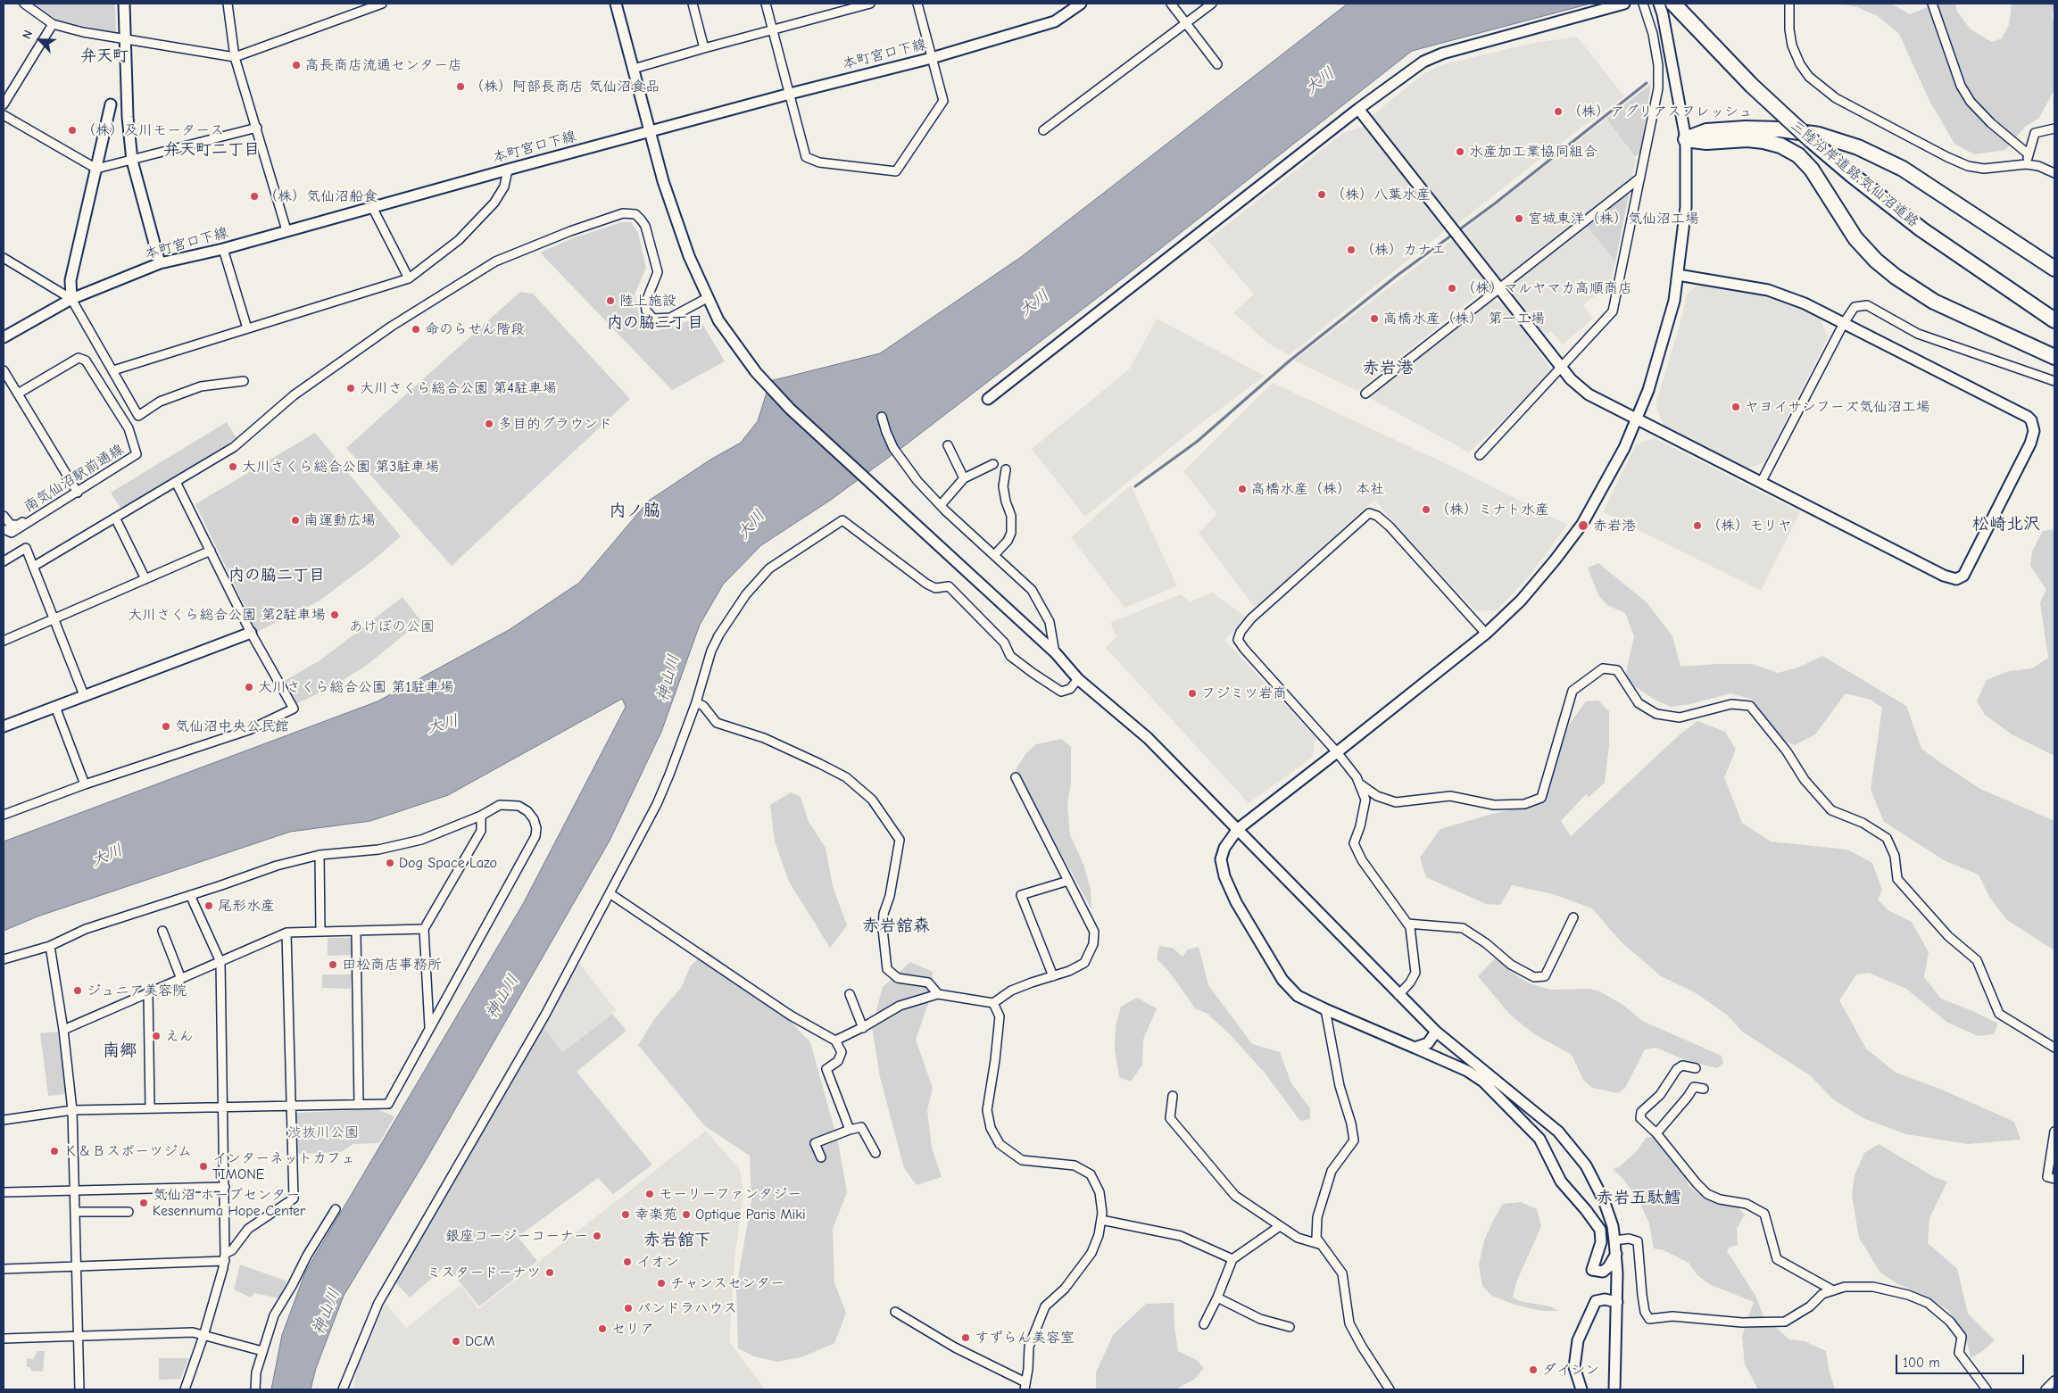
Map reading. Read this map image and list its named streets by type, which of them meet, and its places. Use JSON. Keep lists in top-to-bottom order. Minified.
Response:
{"streets":{"highway":["三陸沿岸道路;気仙沼道路"],"street":["本町宮口下線","南気仙沼駅前通線"]},"districts":["弁天町","弁天町二丁目","内の脇三丁目","赤岩港","内ノ脇","松崎北沢","内の脇二丁目","赤岩舘森","南郷","赤岩五駄鱈","赤岩舘下"],"water":["大川","神山川"],"parks":["あけぼの公園","渋抜川公園"],"places":["高長商店流通センター店","（株）阿部長商店 気仙沼食品","（株）アグリアスフレッシュ","（株）及川モータース","水産加工業協同組合","（株）八葉水産","（株）気仙沼船食","宮城東洋（株）気仙沼工場","（株）カナエ","（株）マルヤマカ高順商店","陸上施設","高橋水産（株） 第一工場","命のらせん階段","大川さくら総合公園 第4駐車場","ヤヨイサンフーズ気仙沼工場","多目的グラウンド","大川さくら総合公園 第3駐車場","高橋水産（株） 本社","（株）ミナト水産","南運動広場","赤岩港","（株）モリヤ","大川さくら総合公園 第2駐車場","大川さくら総合公園 第1駐車場","フジミツ岩商","気仙沼中央公民館","Dog Space Lazo","尾形水産","田松商店事務所","ジュニア美容院","えん","Ｋ＆Ｂスポーツジム","インターネットカフェ TIMONE","モーリーファンタジー","気仙沼 ホープセンター Kesennuma Hope Center","幸楽苑","Optique Paris Miki","銀座コージーコーナー","イオン","ミスタードーナツ","チャンスセンター","パンドラハウス","セリア","すずらん美容室","DCM","ダイシン"],"scale_bar":"100 m","north":"top left"}
